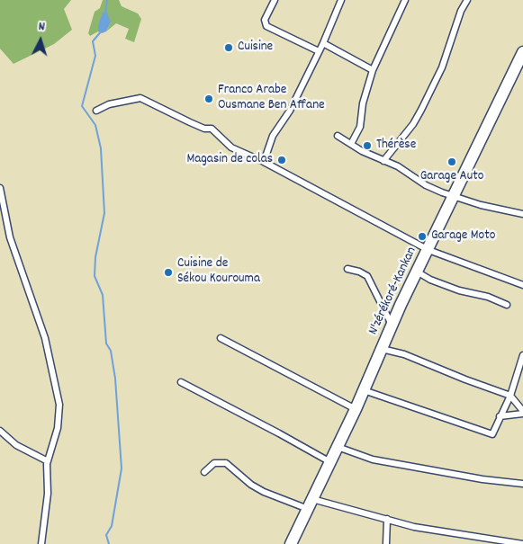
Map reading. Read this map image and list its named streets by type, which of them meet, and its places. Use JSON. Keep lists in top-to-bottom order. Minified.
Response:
{"streets":{"highway":["N'zérékoré-Kankan"]},"places":["Cuisine","Franco Arabe Ousmane Ben Affane","Thérèse","Magasin de colas","Garage Auto","Garage Moto","Cuisine de Sékou Kourouma"],"north":"top"}
